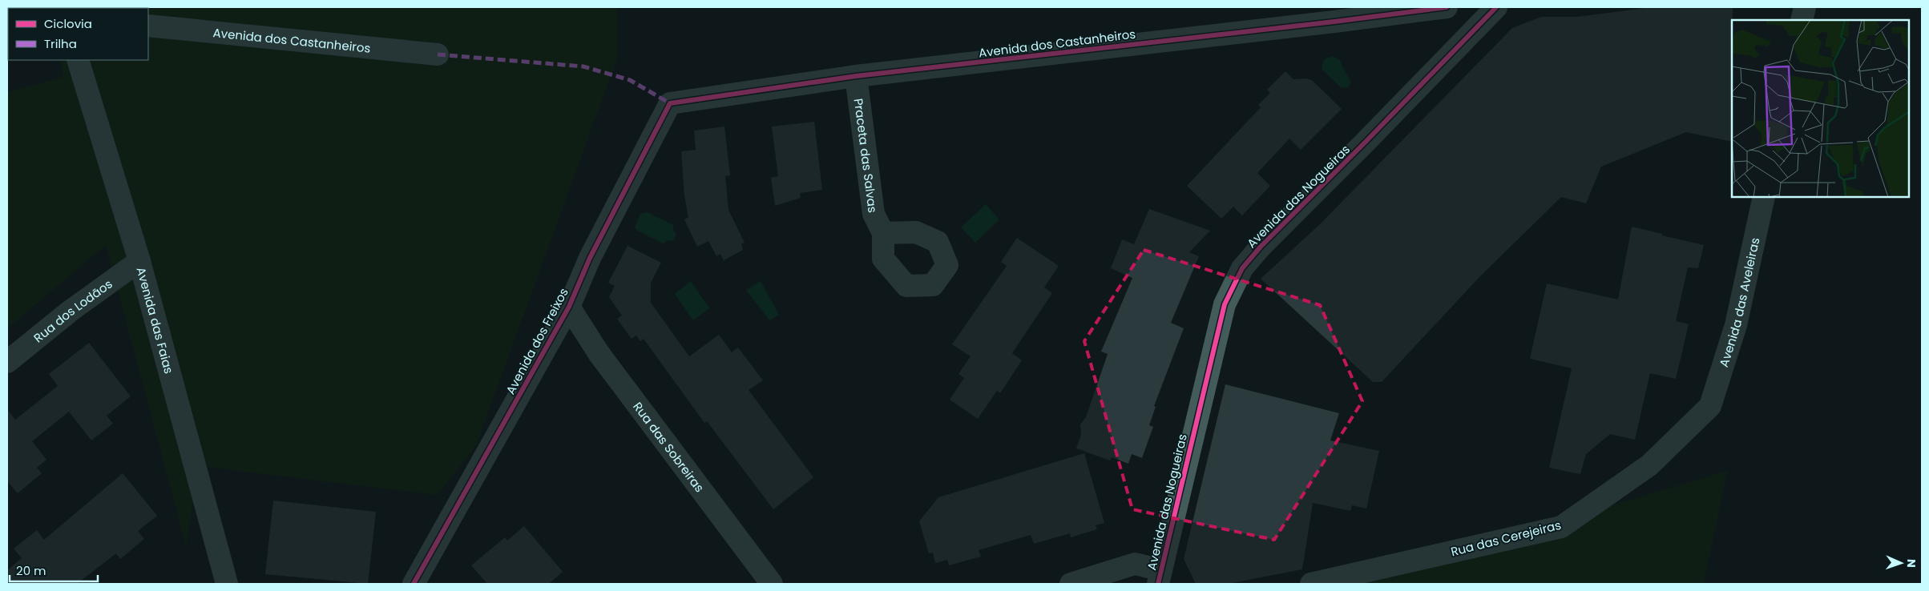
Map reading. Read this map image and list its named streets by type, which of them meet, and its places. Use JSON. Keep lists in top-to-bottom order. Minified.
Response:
{"streets":{"street":["Avenida dos Castanheiros","Praceta das Salvas","Avenida das Nogueiras","Avenida das Aveleiras","Rua dos Lodãos","Avenida das Faias","Avenida dos Freixos","Rua das Sobreiras","Rua das Cerejeiras"]},"crossings":[["Avenida dos Castanheiros","Praceta das Salvas"],["Avenida dos Castanheiros","Avenida dos Freixos"],["Avenida das Aveleiras","Rua das Cerejeiras"],["Rua dos Lodãos","Avenida das Faias"],["Avenida dos Freixos","Rua das Sobreiras"]],"legend":["Ciclovia","Trilha"],"scale_bar":"20 m","north":"right"}
